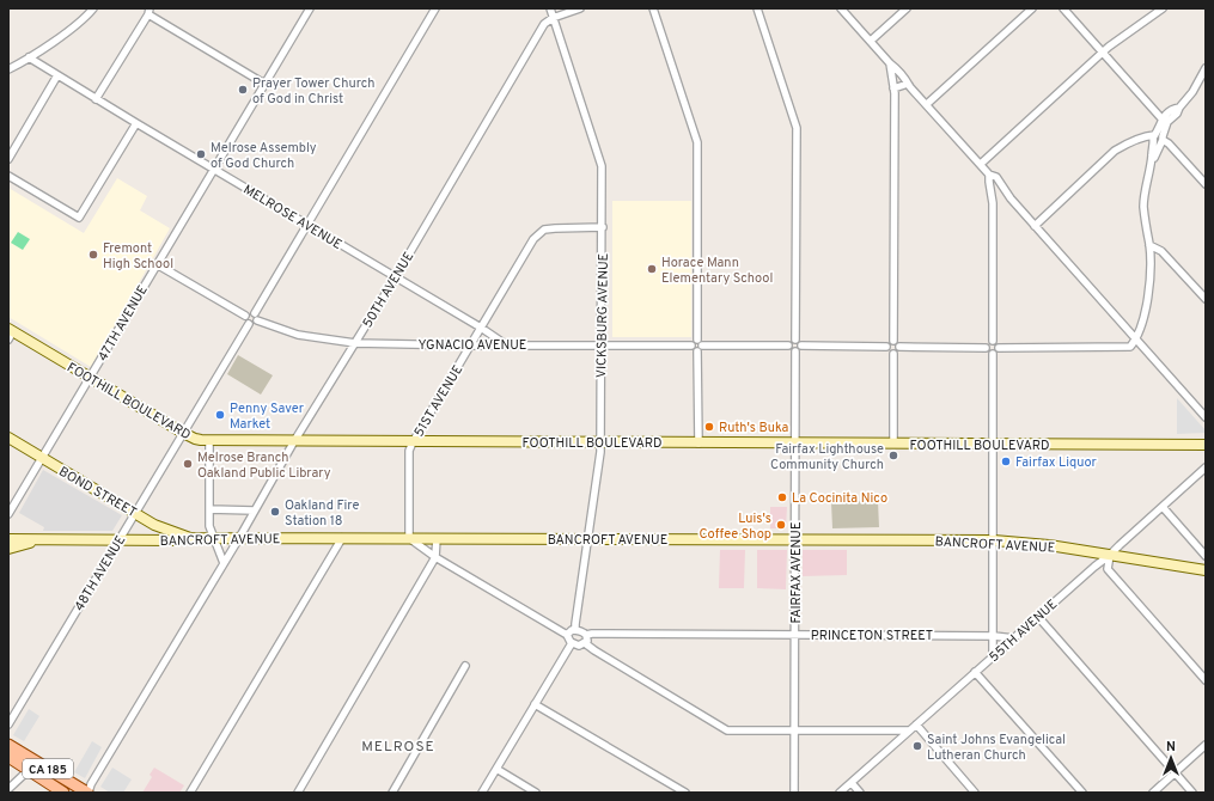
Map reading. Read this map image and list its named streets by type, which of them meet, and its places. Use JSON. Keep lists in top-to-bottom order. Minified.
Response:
{"streets":{"main road":["CA 185"],"street":["MELROSE AVENUE","50TH AVENUE","VICKSBURG AVENUE","47TH AVENUE","YGNACIO AVENUE","FOOTHILL BOULEVARD","51ST AVENUE","BOND STREET","BANCROFT AVENUE","48TH AVENUE","FAIRFAX AVENUE","55TH AVENUE","PRINCETON STREET"]},"crossings":[["MELROSE AVENUE","50TH AVENUE"],["MELROSE AVENUE","47TH AVENUE"],["MELROSE AVENUE","YGNACIO AVENUE"],["MELROSE AVENUE","51ST AVENUE"],["50TH AVENUE","VICKSBURG AVENUE"],["50TH AVENUE","YGNACIO AVENUE"],["50TH AVENUE","FOOTHILL BOULEVARD"],["50TH AVENUE","BANCROFT AVENUE"],["50TH AVENUE","CA 185"],["VICKSBURG AVENUE","YGNACIO AVENUE"],["VICKSBURG AVENUE","FOOTHILL BOULEVARD"],["VICKSBURG AVENUE","51ST AVENUE"],["VICKSBURG AVENUE","BANCROFT AVENUE"],["VICKSBURG AVENUE","PRINCETON STREET"],["47TH AVENUE","FOOTHILL BOULEVARD"],["47TH AVENUE","BOND STREET"],["YGNACIO AVENUE","51ST AVENUE"],["YGNACIO AVENUE","48TH AVENUE"],["FOOTHILL BOULEVARD","51ST AVENUE"],["FOOTHILL BOULEVARD","48TH AVENUE"],["FOOTHILL BOULEVARD","FAIRFAX AVENUE"],["51ST AVENUE","BANCROFT AVENUE"],["BOND STREET","BANCROFT AVENUE"],["BOND STREET","48TH AVENUE"],["BANCROFT AVENUE","48TH AVENUE"],["BANCROFT AVENUE","FAIRFAX AVENUE"],["BANCROFT AVENUE","55TH AVENUE"],["FAIRFAX AVENUE","PRINCETON STREET"],["55TH AVENUE","PRINCETON STREET"]],"districts":["MELROSE"],"places":["Prayer Tower Church of God in Christ","Melrose Assembly of God Church","Fremont High School","Horace Mann Elementary School","Penny Saver Market","Ruth's Buka","Fairfax Lighthouse Community Church","Fairfax Liquor","Melrose Branch Oakland Public Library","La Cocinita Nico","Oakland Fire Station 18","Luis's Coffee Shop","Saint Johns Evangelical Lutheran Church"],"north":"top"}
